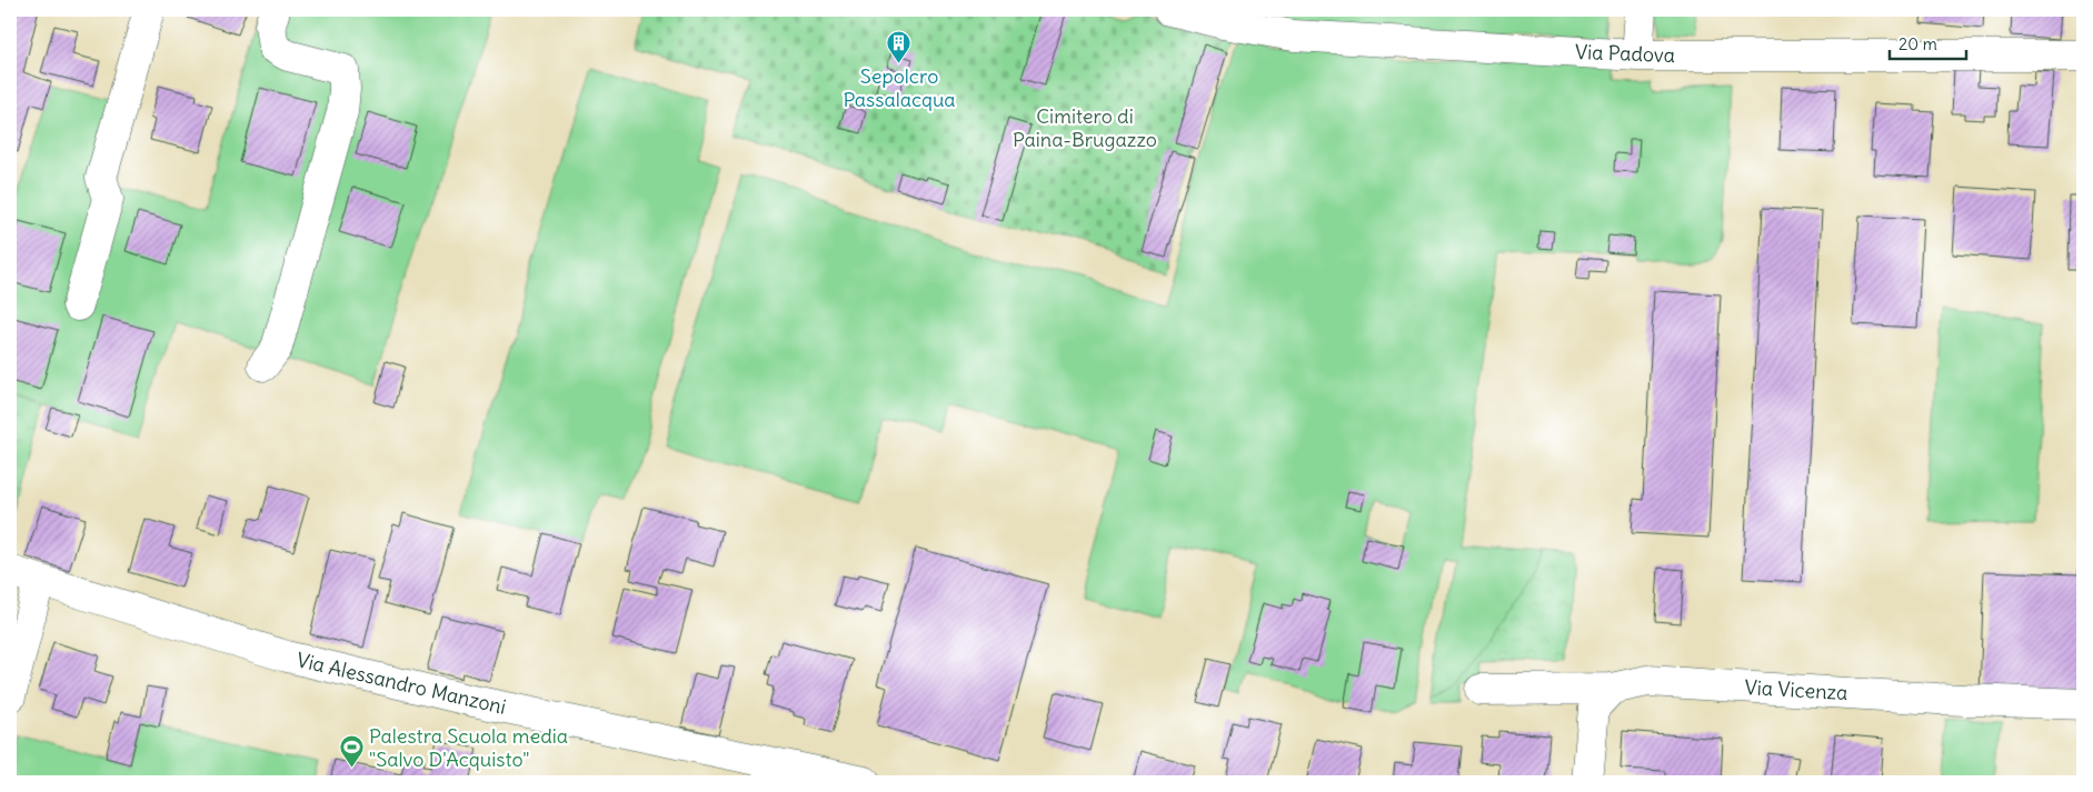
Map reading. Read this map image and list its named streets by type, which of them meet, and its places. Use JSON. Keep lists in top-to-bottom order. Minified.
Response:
{"streets":{"street":["Via Padova","Via Alessandro Manzoni","Via Vicenza"]},"parks":["Cimitero di Paina-Brugazzo"],"places":{"building":["Sepolcro Passalacqua"],"sports":["Palestra Scuola media \"Salvo D'Acquisto\""]},"scale_bar":"20 m"}
